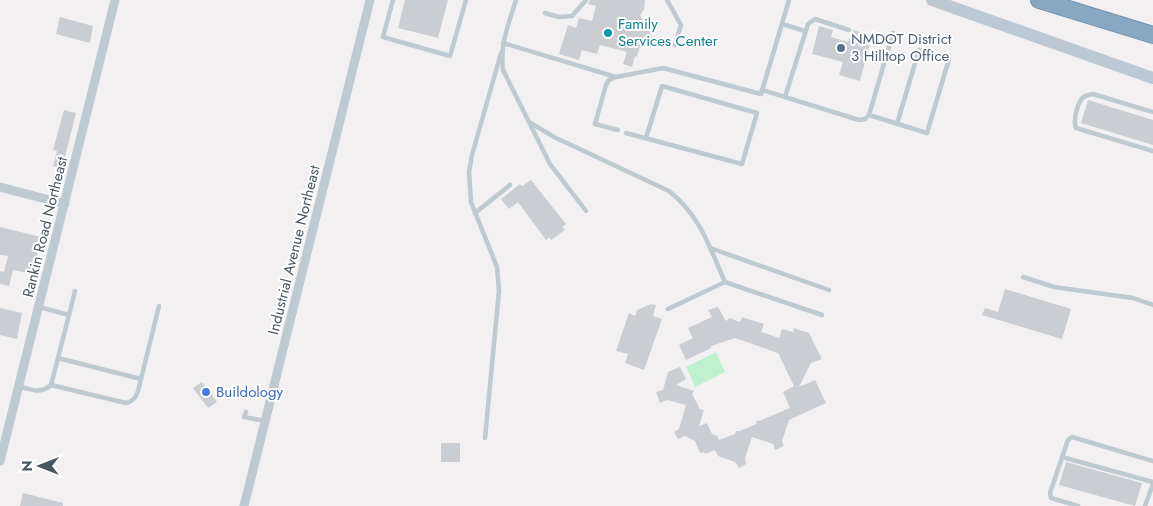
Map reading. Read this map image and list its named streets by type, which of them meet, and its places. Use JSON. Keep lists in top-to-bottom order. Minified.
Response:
{"streets":{"street":["Rankin Road Northeast","Industrial Avenue Northeast"]},"places":["Family Services Center","NMDOT District 3 Hilltop Office","Buildology"],"north":"left"}
